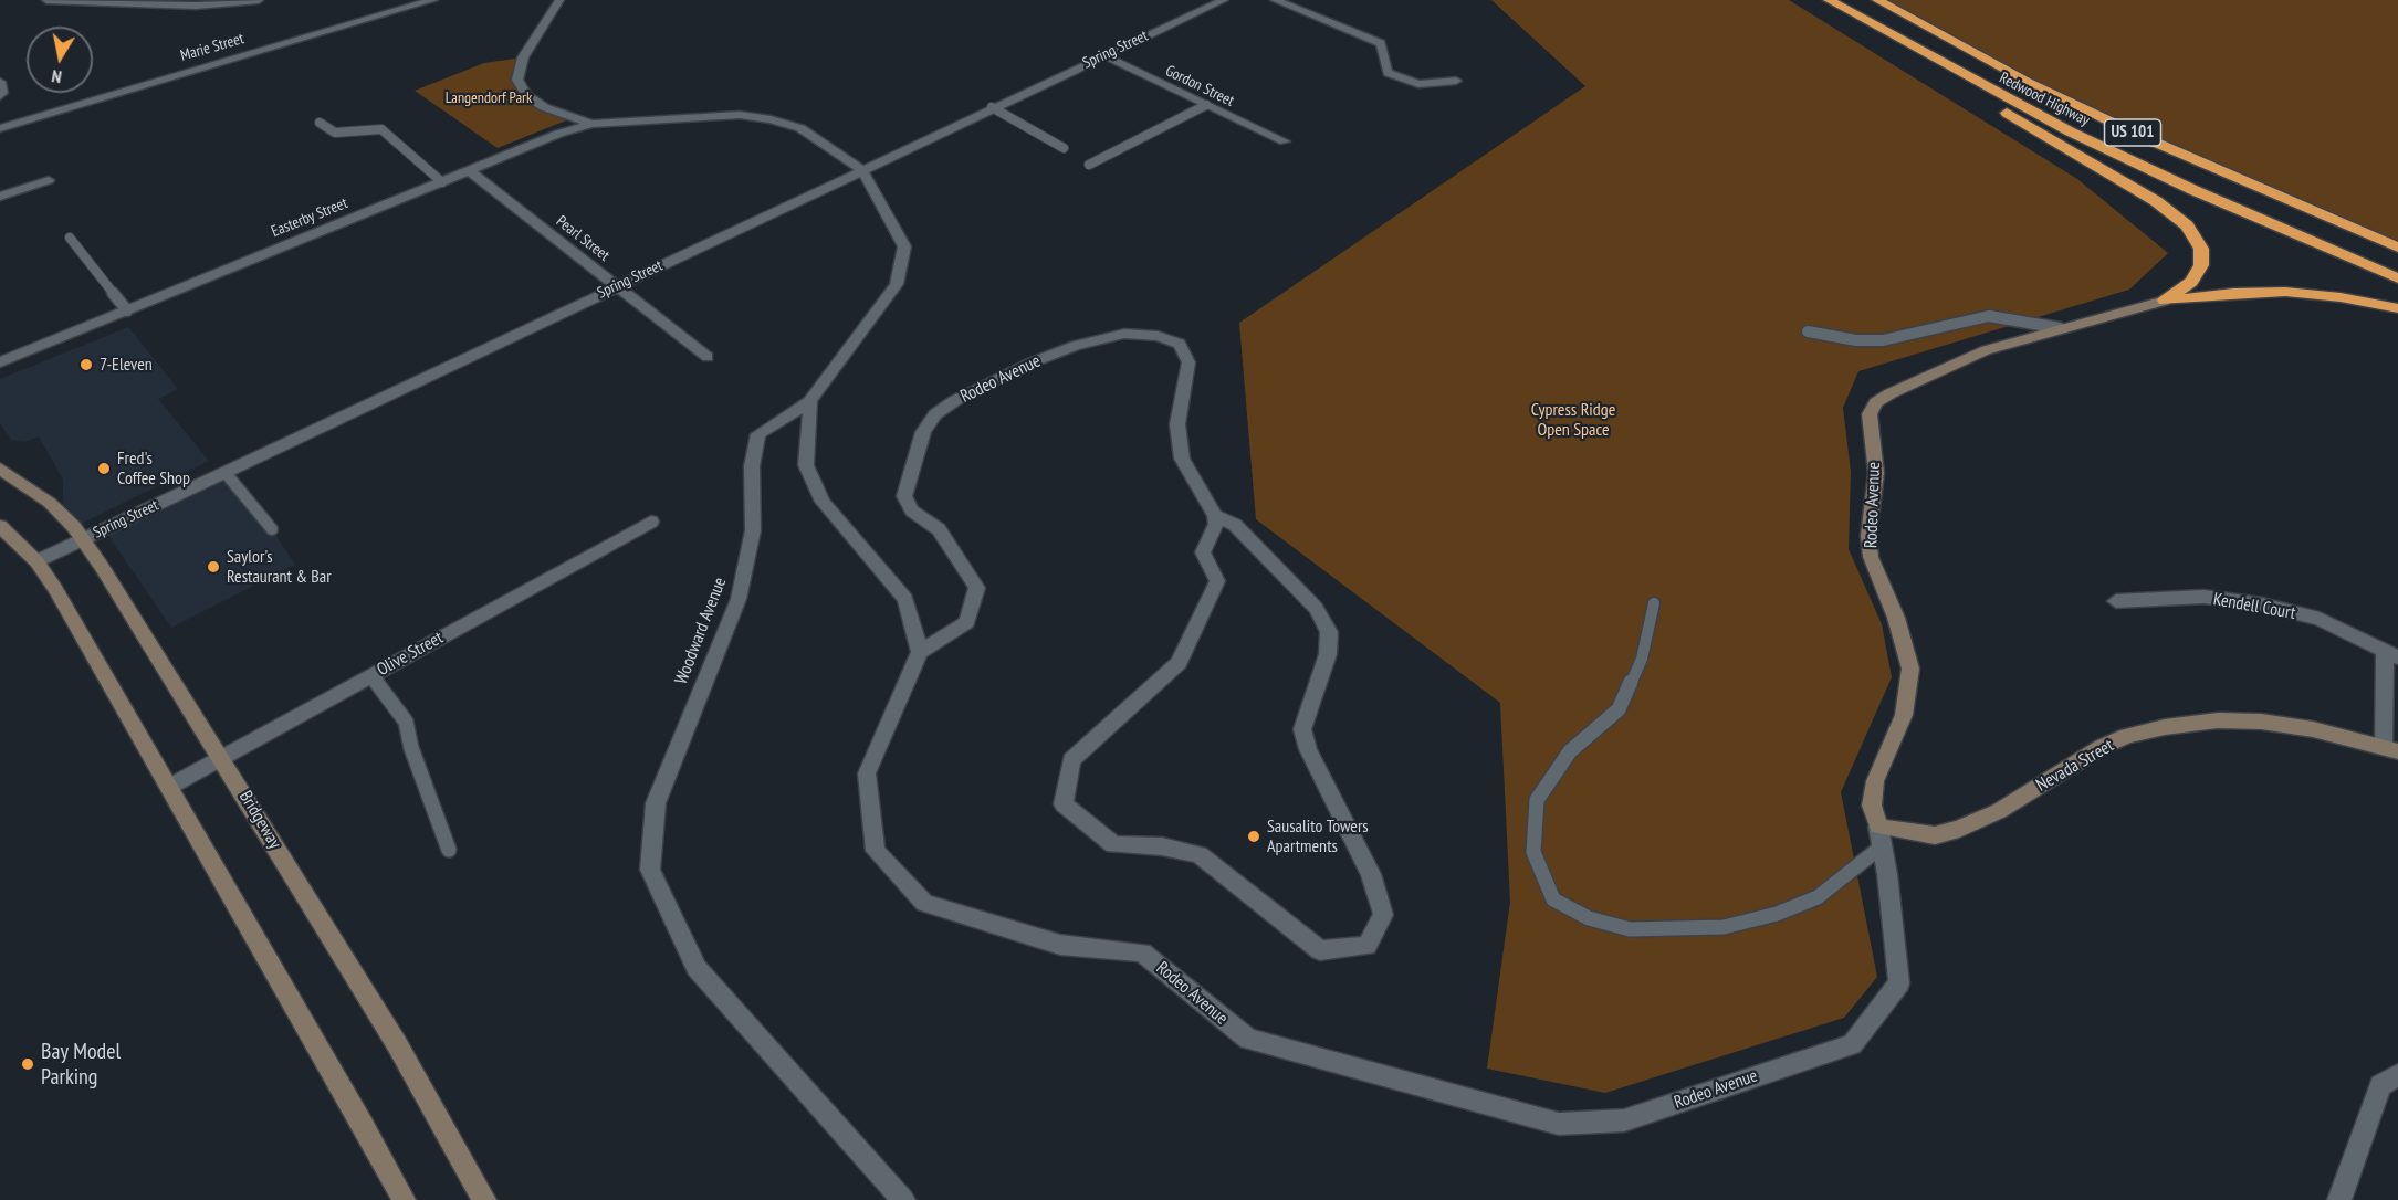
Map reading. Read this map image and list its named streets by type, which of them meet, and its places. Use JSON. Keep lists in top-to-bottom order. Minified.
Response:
{"streets":{"highway":["Redwood Highway","US 101"],"main road":["Rodeo Avenue","Nevada Street","Bridgeway"],"street":["Marie Street","Spring Street","Gordon Street","Easterby Street","Pearl Street","Kendell Court","Woodward Avenue","Olive Street"]},"crossings":[["Spring Street","Gordon Street"],["Spring Street","Pearl Street"],["Spring Street","Woodward Avenue"],["Spring Street","Bridgeway"],["Easterby Street","Pearl Street"],["Easterby Street","Woodward Avenue"],["Rodeo Avenue","Nevada Street"],["Kendell Court","Nevada Street"],["Olive Street","Bridgeway"]],"parks":["Langendorf Park","Cypress Ridge Open Space"],"places":["7-Eleven","Fred's Coffee Shop","Saylor's Restaurant & Bar","Sausalito Towers Apartments","Bay Model Parking"],"north":"bottom"}
